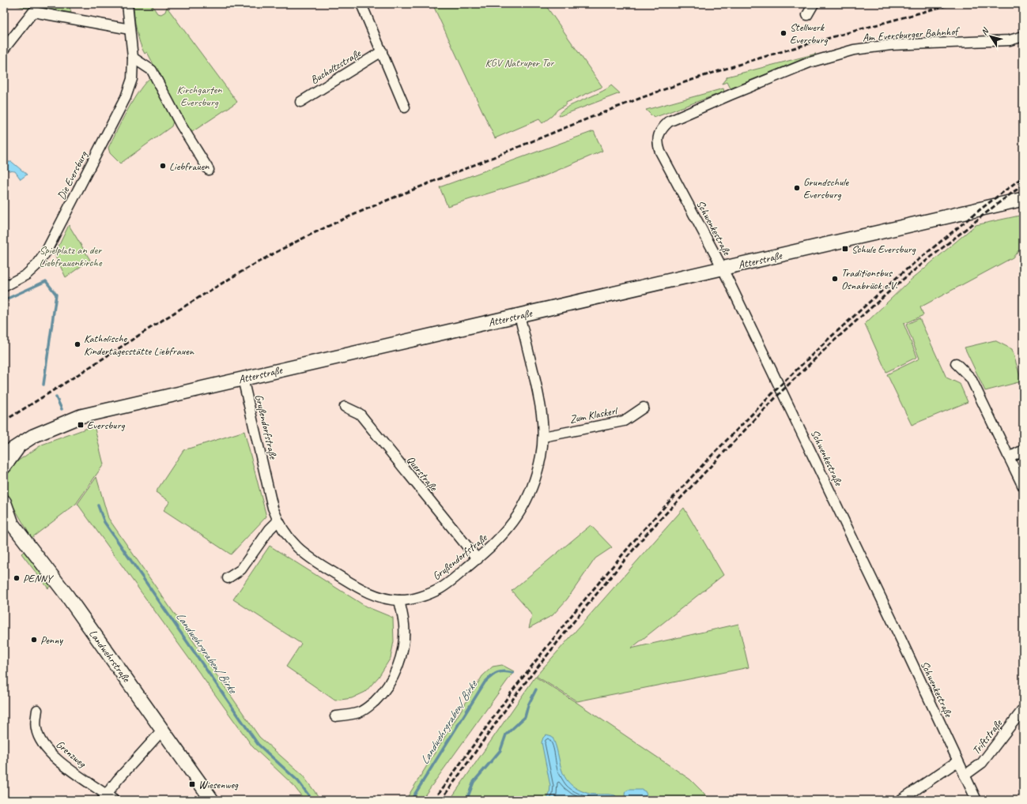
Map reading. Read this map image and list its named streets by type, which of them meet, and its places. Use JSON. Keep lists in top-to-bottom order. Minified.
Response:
{"streets":{"street":["Am Eversburger Bahnhof","Bucholtzstraße","Die Eversburg","Schwenkestraße","Atterstraße","Zum Klaskerl","Grußendorfstraße","Querstraße","Landwehrstraße","Triftstraße","Grenzweg"]},"crossings":[["Am Eversburger Bahnhof","Schwenkestraße"],["Schwenkestraße","Atterstraße"],["Schwenkestraße","Triftstraße"],["Atterstraße","Grußendorfstraße"],["Zum Klaskerl","Grußendorfstraße"],["Grußendorfstraße","Querstraße"]],"water":["Landwehrgraben/ Birke"],"parks":["KGV Natruper Tor","Kirchgarten Eversburg","Spielplatz an der Liebfrauenkirche"],"places":{"other":["Stellwerk Eversburg","Liebfrauen","Grundschule Eversburg","Traditionsbus Osnabrück e.V.","Katholische Kindertagesstätte Liebfrauen","PENNY","Penny"],"transit":["Schule Eversburg","Eversburg","Wiesenweg"]},"north":"top left"}
